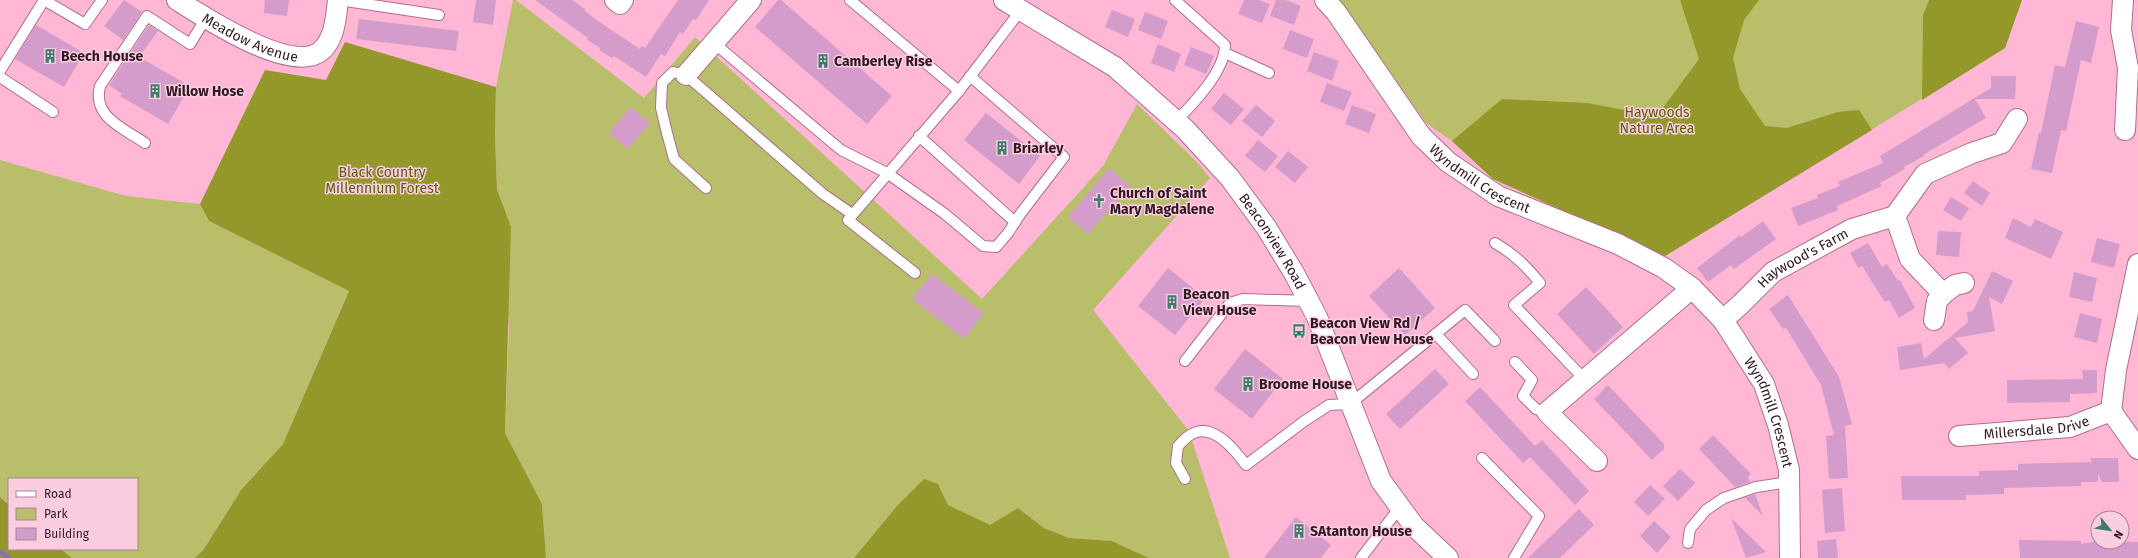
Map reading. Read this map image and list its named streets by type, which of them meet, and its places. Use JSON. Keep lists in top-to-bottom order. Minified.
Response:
{"streets":{"street":["Meadow Avenue","Wyndmill Crescent","Beaconview Road","Haywood's Farm","Millersdale Drive"]},"crossings":[["Wyndmill Crescent","Haywood's Farm"]],"parks":["Haywoods Nature Area","Black Country Millennium Forest"],"places":{"building":["Beech House","Camberley Rise","Willow Hose","Briarley","Beacon View House","Broome House","SAtanton House"],"church":["Church of Saint Mary Magdalene"],"bus stop":["Beacon View Rd / Beacon View House"]},"legend":["Road","Park","Building"],"north":"bottom right"}
